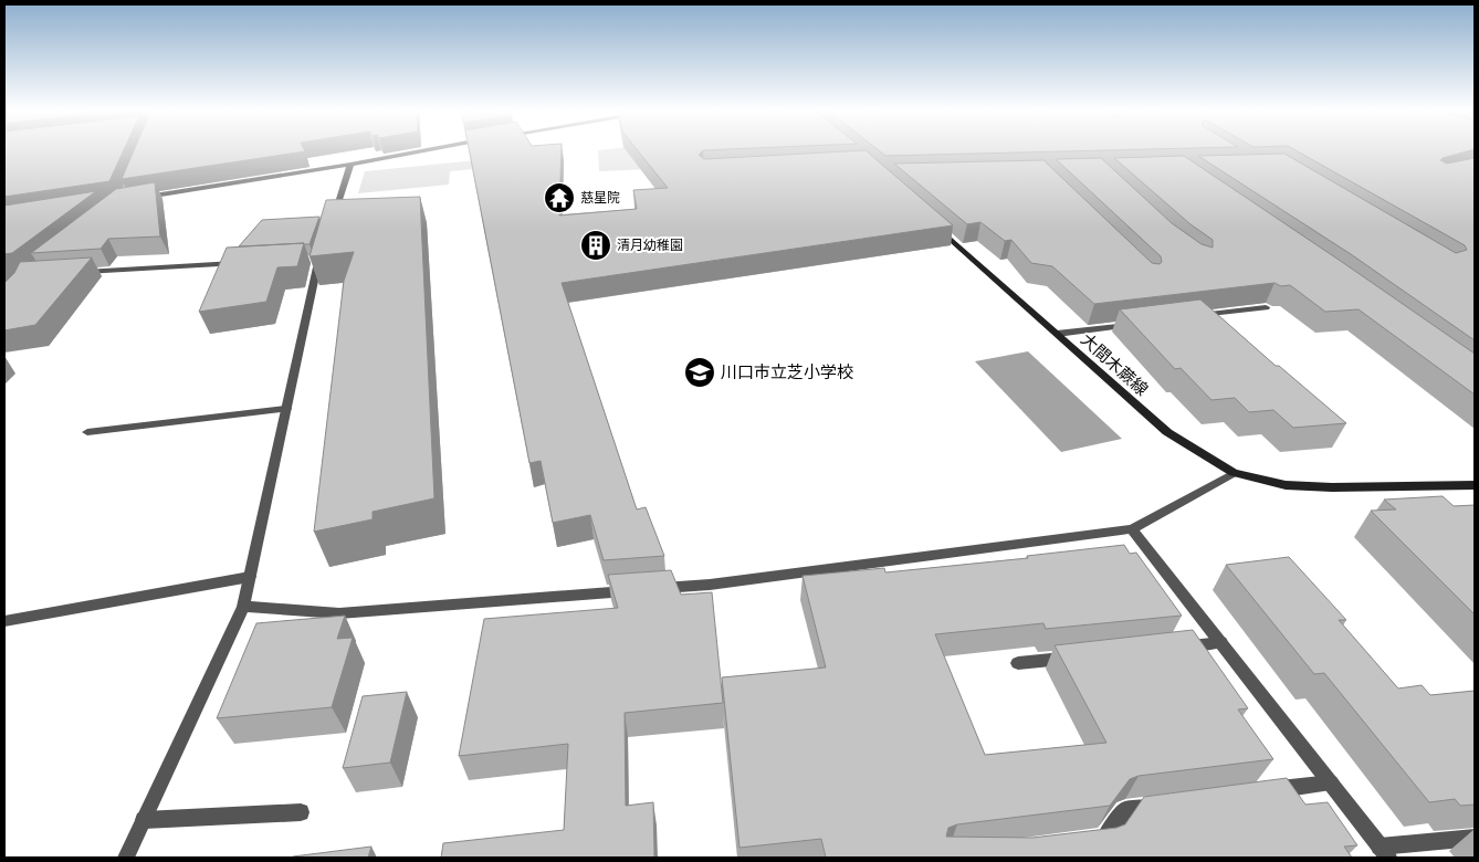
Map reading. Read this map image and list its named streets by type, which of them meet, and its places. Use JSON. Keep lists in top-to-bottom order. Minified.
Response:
{"streets":{"main road":["大間木蕨線"]},"places":{"temple":["慈星院"],"building":["清月幼稚園"],"school or university":["川口市立芝小学校"]}}
